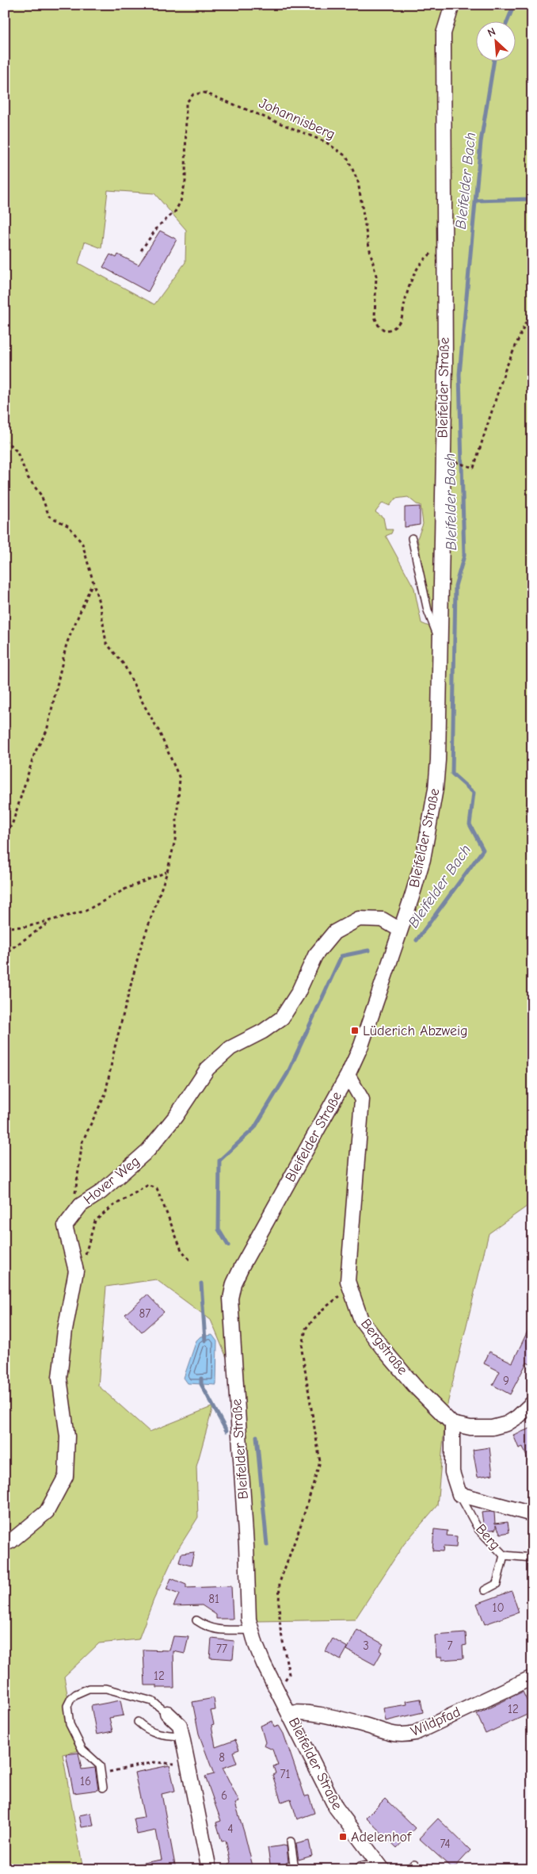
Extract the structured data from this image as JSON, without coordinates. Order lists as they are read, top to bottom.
{
  "streets": {
    "street": [
      "Bleifelder Straße",
      "Hover Weg",
      "Bergstraße",
      "Berg",
      "Wildpfad"
    ],
    "path": ["Johannisberg"]
  },
  "crossings": [
    ["Johannisberg", "Bleifelder Straße"],
    ["Bleifelder Straße", "Hover Weg"],
    ["Bleifelder Straße", "Bergstraße"],
    ["Bleifelder Straße", "Wildpfad"],
    ["Bergstraße", "Berg"]
  ],
  "water": ["Bleifelder Bach"],
  "places": {
    "transit": ["Lüderich Abzweig", "Adelenhof"]
  },
  "house_numbers": [
    "87",
    "9",
    "81",
    "10",
    "3",
    "7",
    "77",
    "12",
    "12",
    "8",
    "71",
    "16",
    "6",
    "4",
    "74"
  ],
  "north": "top left"
}
